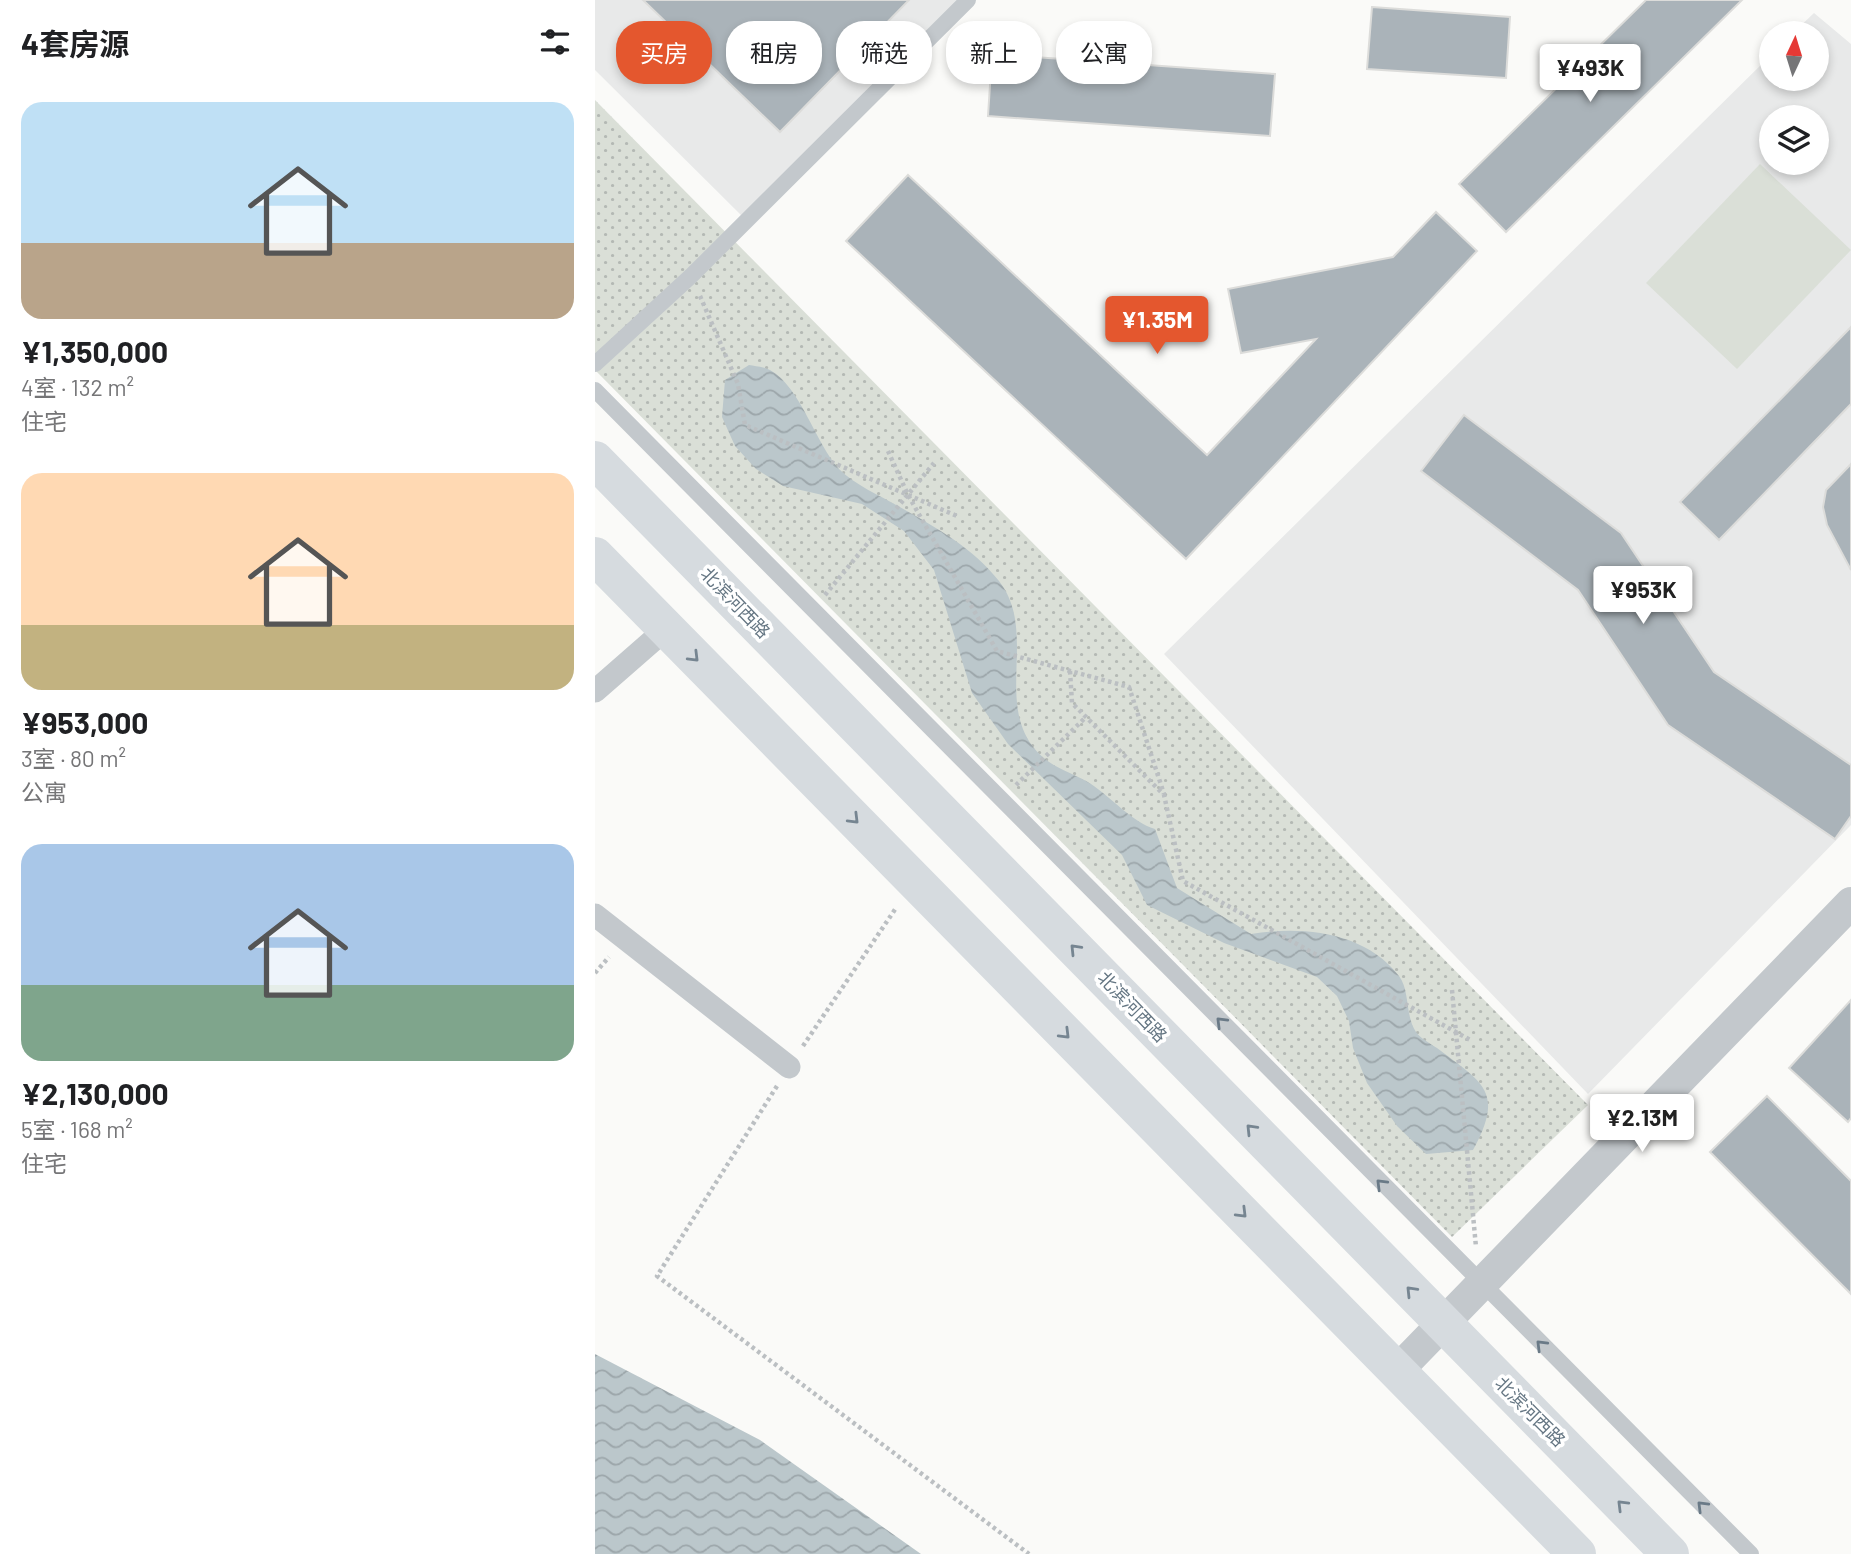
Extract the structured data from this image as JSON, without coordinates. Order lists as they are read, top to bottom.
{
  "streets": {
    "main road": ["北滨河西路"]
  },
  "north": "top",
  "page": {
    "heading": "4套房源",
    "chip": [
      "买房",
      "租房",
      "筛选",
      "新上",
      "公寓"
    ],
    "price": [
      "¥493K",
      "¥1.35M",
      "¥953K",
      "¥2.13M"
    ],
    "list": [
      {
        "name": "¥1,350,000",
        "note": "4室 · 132 m² · 住宅"
      },
      {
        "name": "¥953,000",
        "note": "3室 · 80 m² · 公寓"
      },
      {
        "name": "¥2,130,000",
        "note": "5室 · 168 m² · 住宅"
      }
    ]
  }
}
